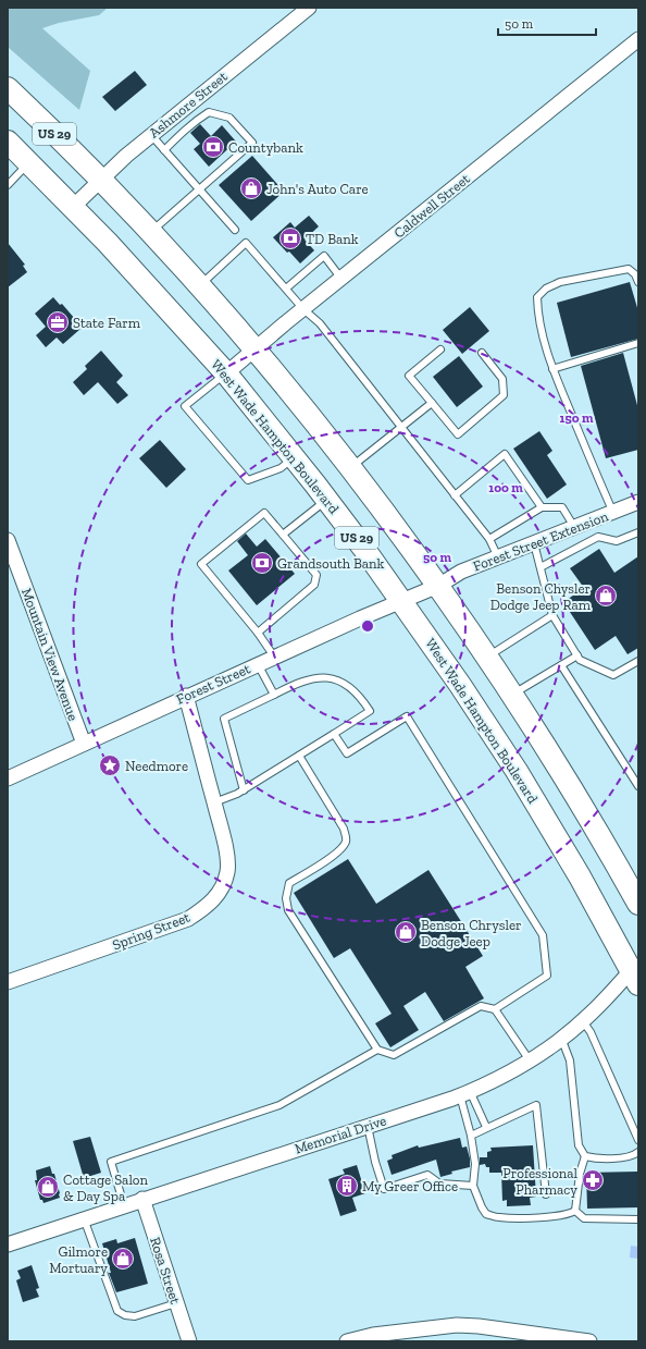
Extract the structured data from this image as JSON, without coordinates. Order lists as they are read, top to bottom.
{
  "streets": {
    "main road": ["US 29", "West Wade Hampton Boulevard"],
    "street": [
      "Ashmore Street",
      "Caldwell Street",
      "Forest Street Extension",
      "Mountain View Avenue",
      "Forest Street",
      "Spring Street",
      "Memorial Drive",
      "Rosa Street"
    ]
  },
  "crossings": [
    ["Ashmore Street", "West Wade Hampton Boulevard"],
    ["Caldwell Street", "West Wade Hampton Boulevard"],
    ["West Wade Hampton Boulevard", "Forest Street Extension"],
    ["West Wade Hampton Boulevard", "Forest Street"],
    ["West Wade Hampton Boulevard", "Memorial Drive"],
    ["Forest Street Extension", "Forest Street"],
    ["Mountain View Avenue", "Forest Street"],
    ["Forest Street", "Spring Street"],
    ["Memorial Drive", "Rosa Street"]
  ],
  "places": {
    "bank": ["Countybank", "TD Bank", "Grandsouth Bank"],
    "shop": [
      "John's Auto Care",
      "Benson Chysler Dodge Jeep Ram",
      "Benson Chrysler Dodge Jeep",
      "Cottage Salon & Day Spa",
      "Gilmore Mortuary"
    ],
    "office": ["State Farm"],
    "place": ["Needmore"],
    "pharmacy": ["Professional Pharmacy"],
    "building": ["My Greer Office"]
  },
  "scale_bar": "50 m",
  "rings": ["150 m", "100 m", "50 m"]
}
